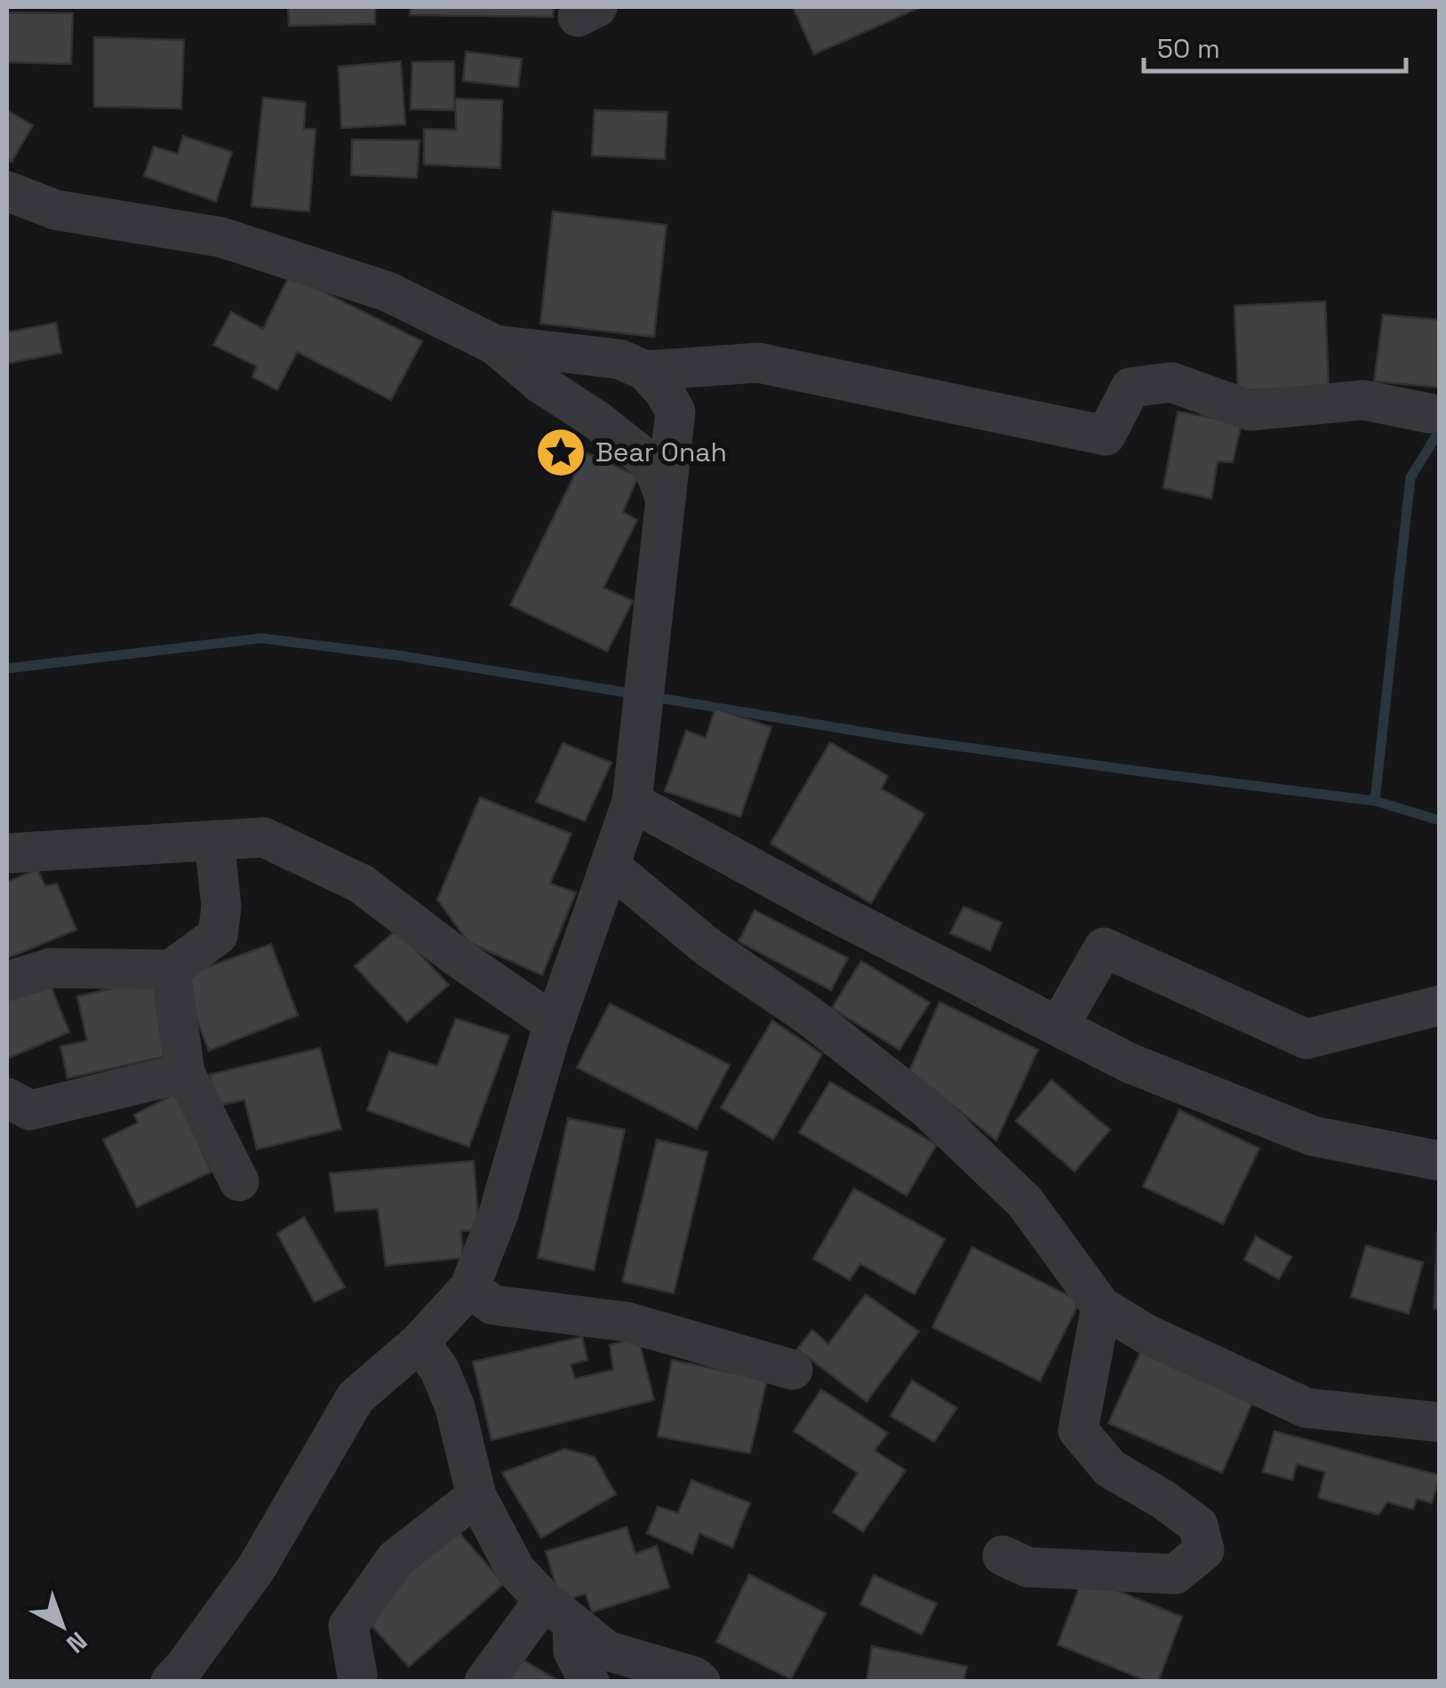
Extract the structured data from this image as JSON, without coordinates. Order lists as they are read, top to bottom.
{
  "places": {
    "place": ["Bear Onah"]
  },
  "scale_bar": "50 m",
  "north": "bottom right"
}
